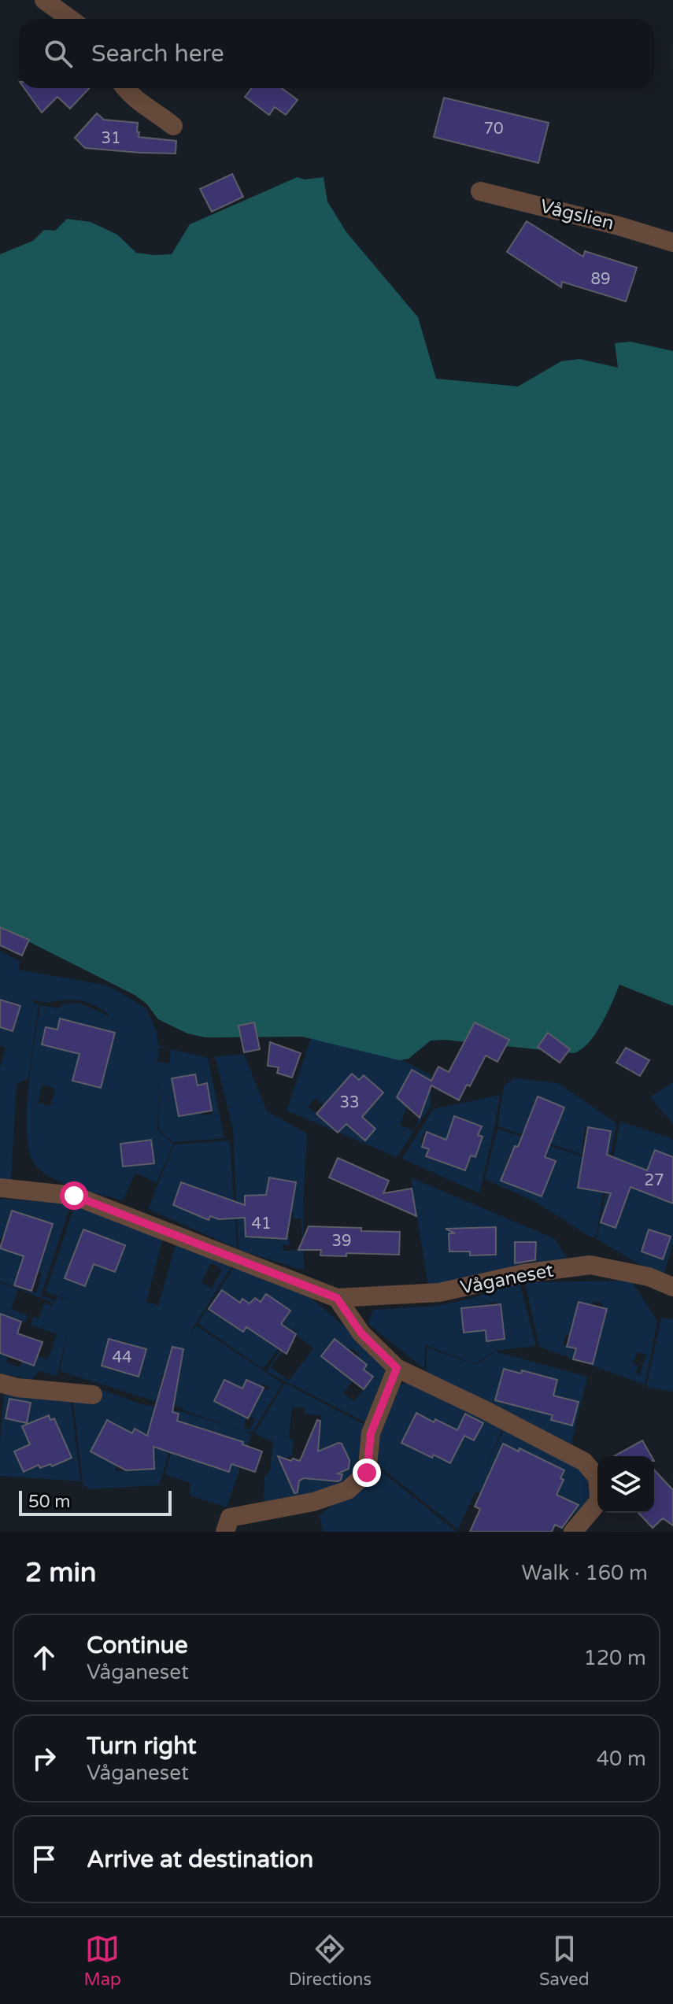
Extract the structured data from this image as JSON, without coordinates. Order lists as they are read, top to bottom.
{
  "streets": {
    "street": ["Vågslien", "Våganeset"]
  },
  "house_numbers": [
    "70",
    "31",
    "89",
    "33",
    "27",
    "41",
    "39",
    "44"
  ],
  "scale_bar": "50 m",
  "page": {
    "search": "Search here",
    "scale": "50 m",
    "heading": ["2 min", "Walk · 160 m"],
    "list": [
      ["Continue", "Våganeset", "120 m"],
      ["Turn right", "Våganeset", "40 m"],
      "Arrive at destination"
    ],
    "nav": ["Map", "Directions", "Saved"]
  }
}
